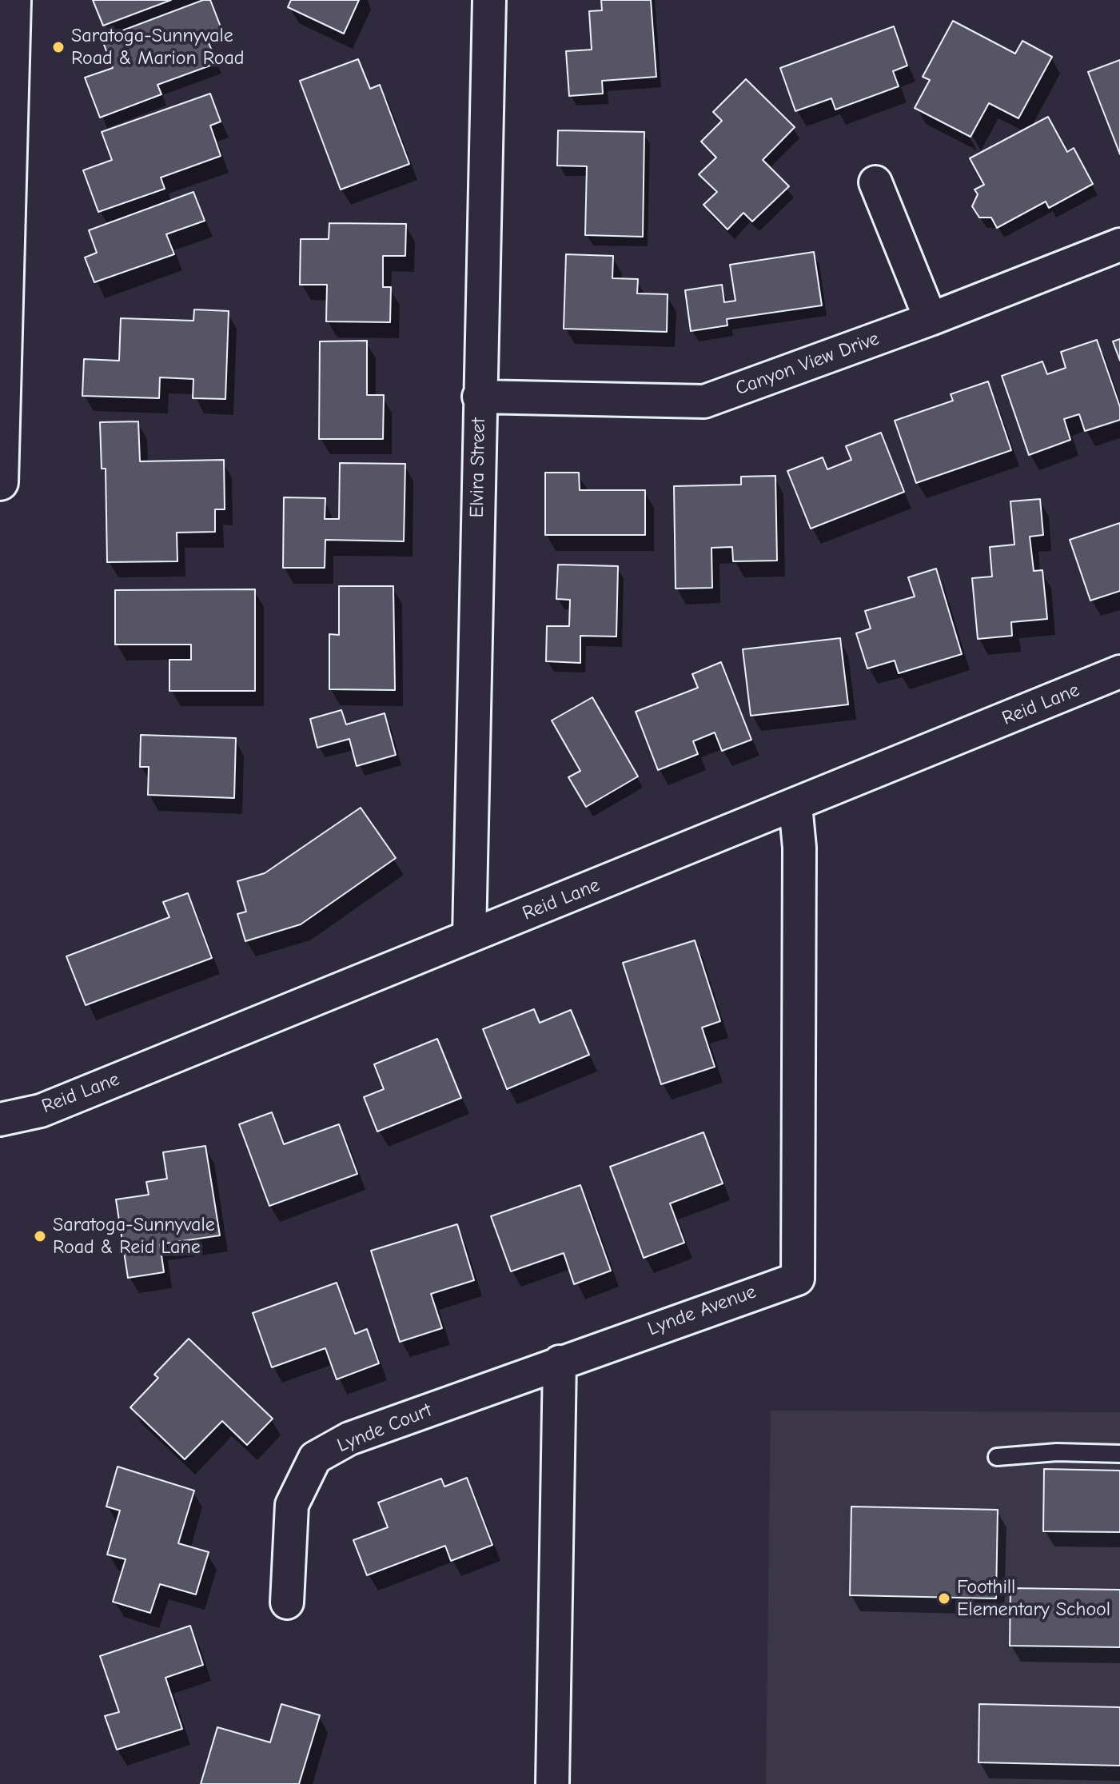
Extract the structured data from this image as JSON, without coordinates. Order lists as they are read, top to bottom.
{
  "streets": {
    "street": [
      "Canyon View Drive",
      "Elvira Street",
      "Reid Lane",
      "Lynde Avenue",
      "Lynde Court"
    ]
  },
  "crossings": [
    ["Canyon View Drive", "Elvira Street"],
    ["Elvira Street", "Reid Lane"],
    ["Reid Lane", "Lynde Avenue"],
    ["Lynde Avenue", "Lynde Court"]
  ],
  "places": ["Saratoga-Sunnyvale Road & Marion Road", "Saratoga-Sunnyvale Road & Reid Lane", "Foothill Elementary School"]
}
